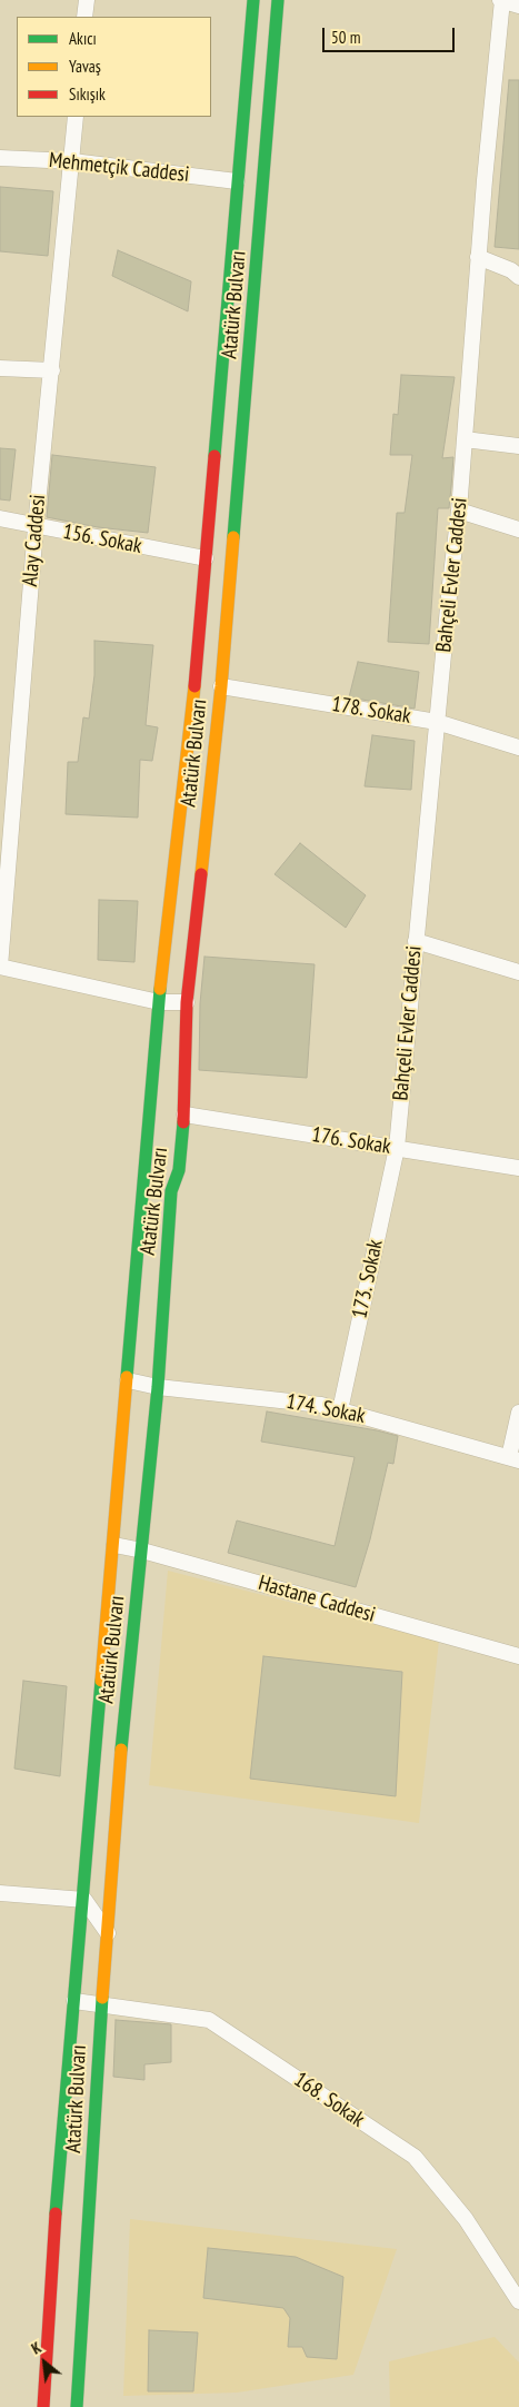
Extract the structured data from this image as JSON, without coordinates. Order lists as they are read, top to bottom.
{
  "streets": {
    "main road": ["Atatürk Bulvarı"],
    "street": [
      "Mehmetçik Caddesi",
      "156. Sokak",
      "Alay Caddesi",
      "Bahçeli Evler Caddesi",
      "178. Sokak",
      "176. Sokak",
      "173. Sokak",
      "174. Sokak",
      "Hastane Caddesi",
      "168. Sokak"
    ]
  },
  "crossings": [
    ["Mehmetçik Caddesi", "Atatürk Bulvarı"],
    ["Mehmetçik Caddesi", "Alay Caddesi"],
    ["Atatürk Bulvarı", "156. Sokak"],
    ["Atatürk Bulvarı", "178. Sokak"],
    ["Atatürk Bulvarı", "176. Sokak"],
    ["Atatürk Bulvarı", "174. Sokak"],
    ["Atatürk Bulvarı", "Hastane Caddesi"],
    ["Atatürk Bulvarı", "168. Sokak"],
    ["156. Sokak", "Alay Caddesi"],
    ["Bahçeli Evler Caddesi", "178. Sokak"],
    ["Bahçeli Evler Caddesi", "176. Sokak"],
    ["Bahçeli Evler Caddesi", "173. Sokak"],
    ["176. Sokak", "173. Sokak"],
    ["173. Sokak", "174. Sokak"]
  ],
  "legend": ["Akıcı", "Yavaş", "Sıkışık"],
  "scale_bar": "50 m",
  "north": "top left"
}
